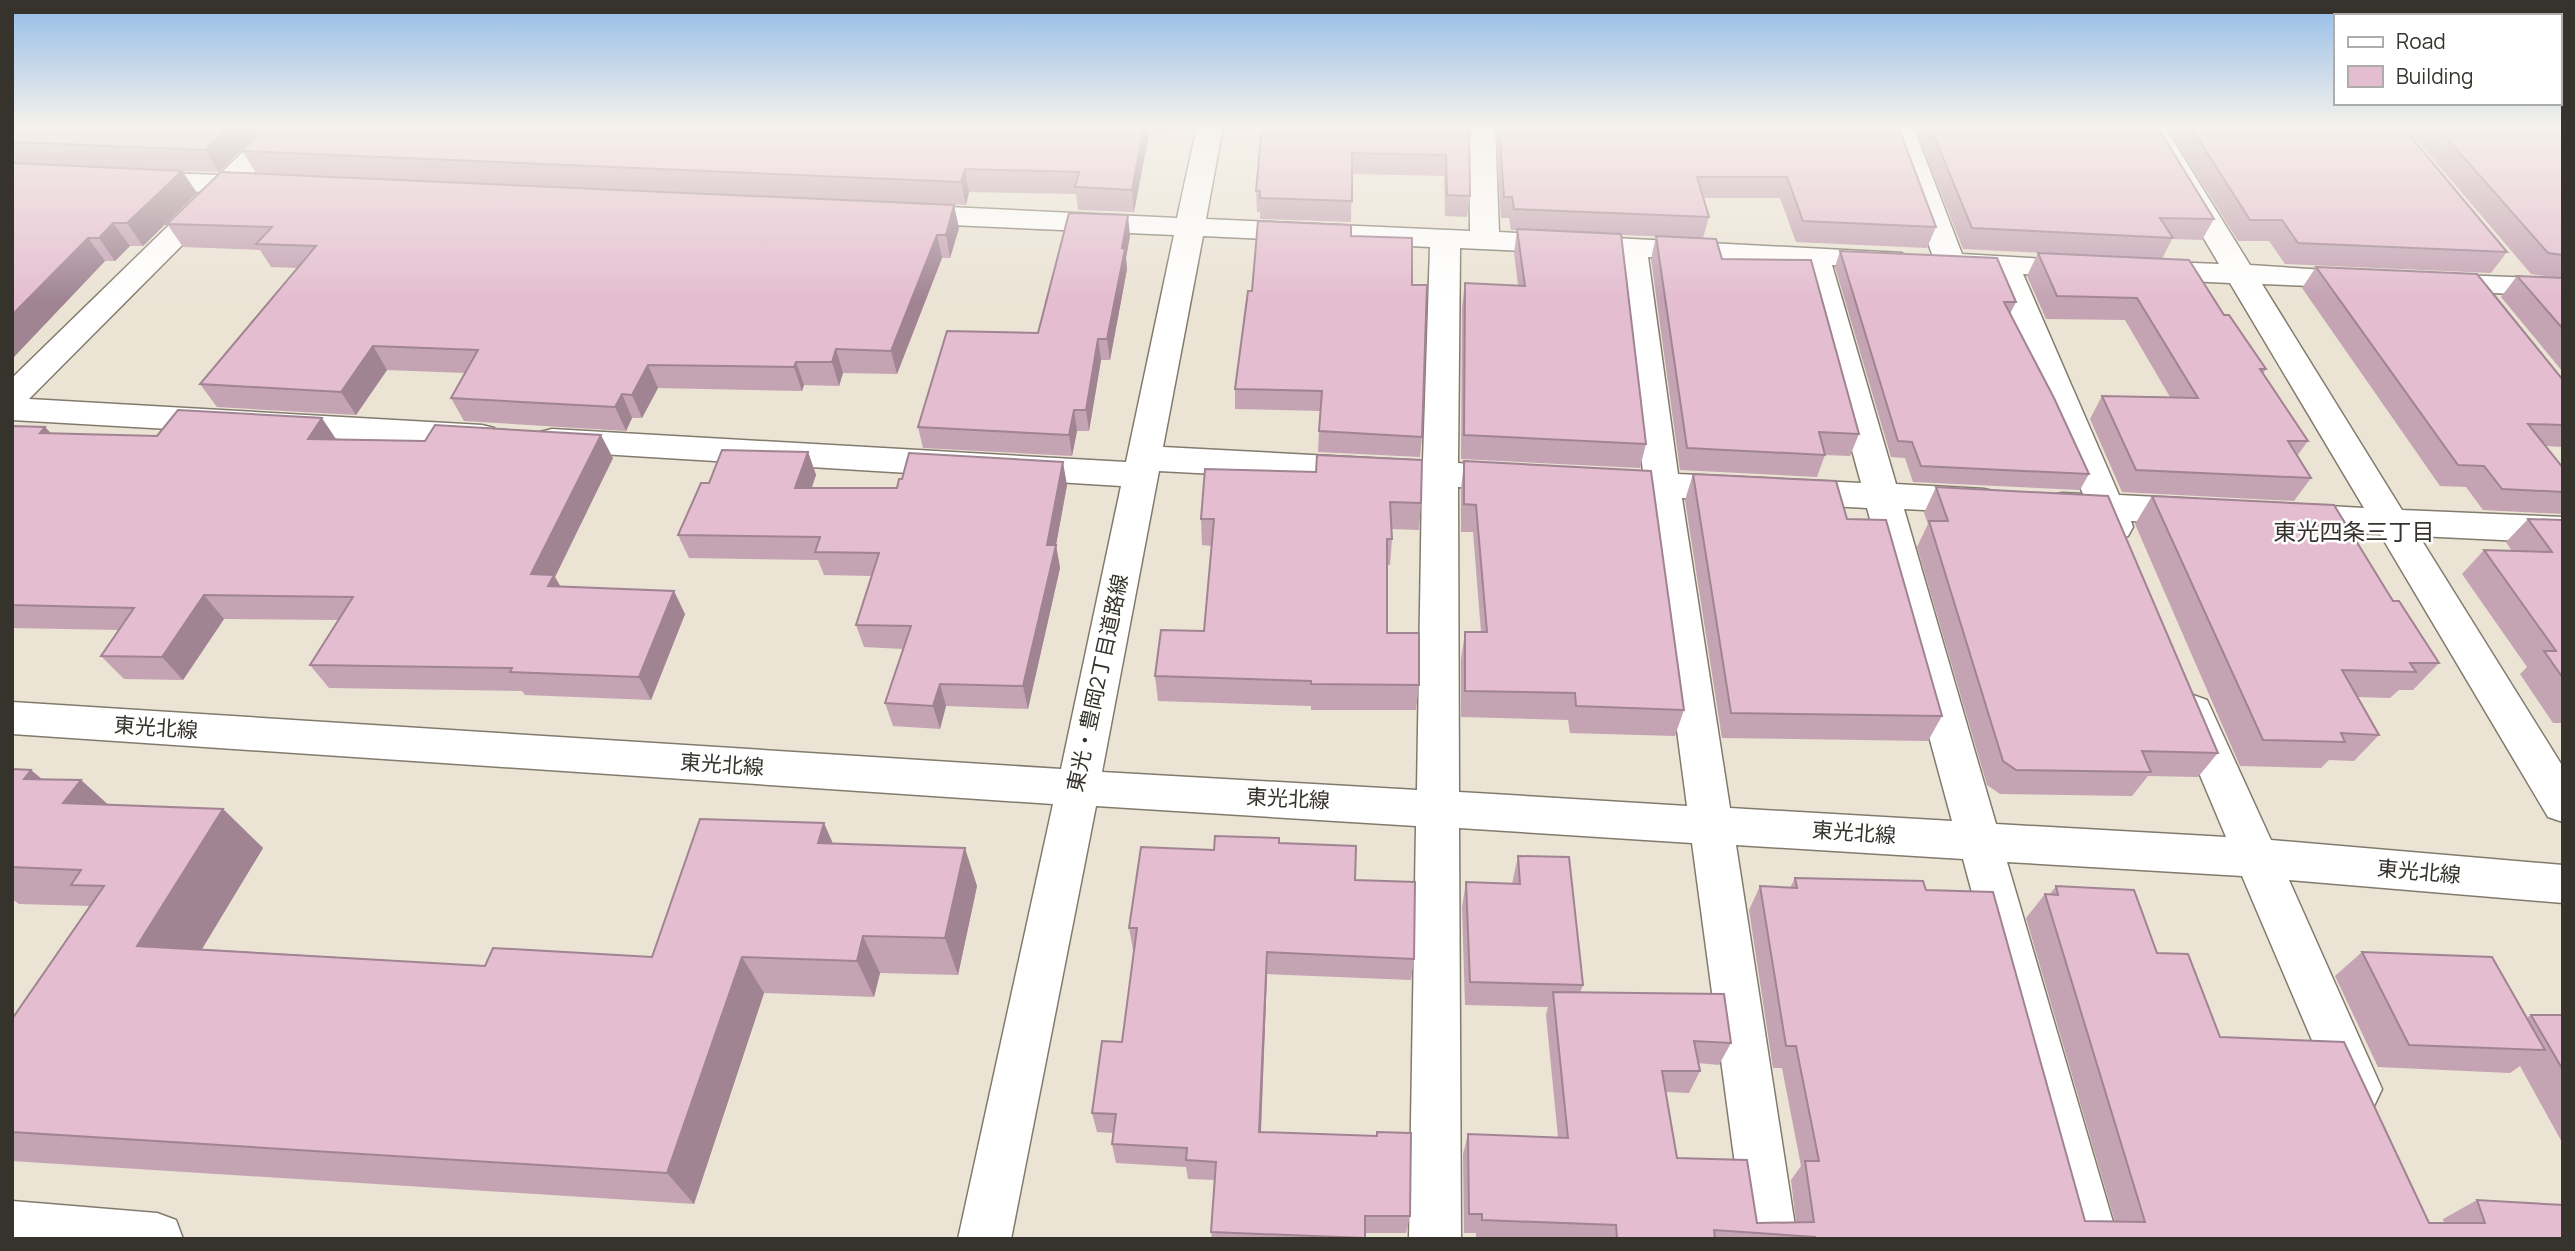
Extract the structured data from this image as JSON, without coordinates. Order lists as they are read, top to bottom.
{
  "streets": {
    "street": ["東光・豊岡2丁目道路線", "東光北線"]
  },
  "crossings": [
    ["東光・豊岡2丁目道路線", "東光北線"]
  ],
  "districts": ["東光四条三丁目"],
  "legend": ["Road", "Building"]
}
